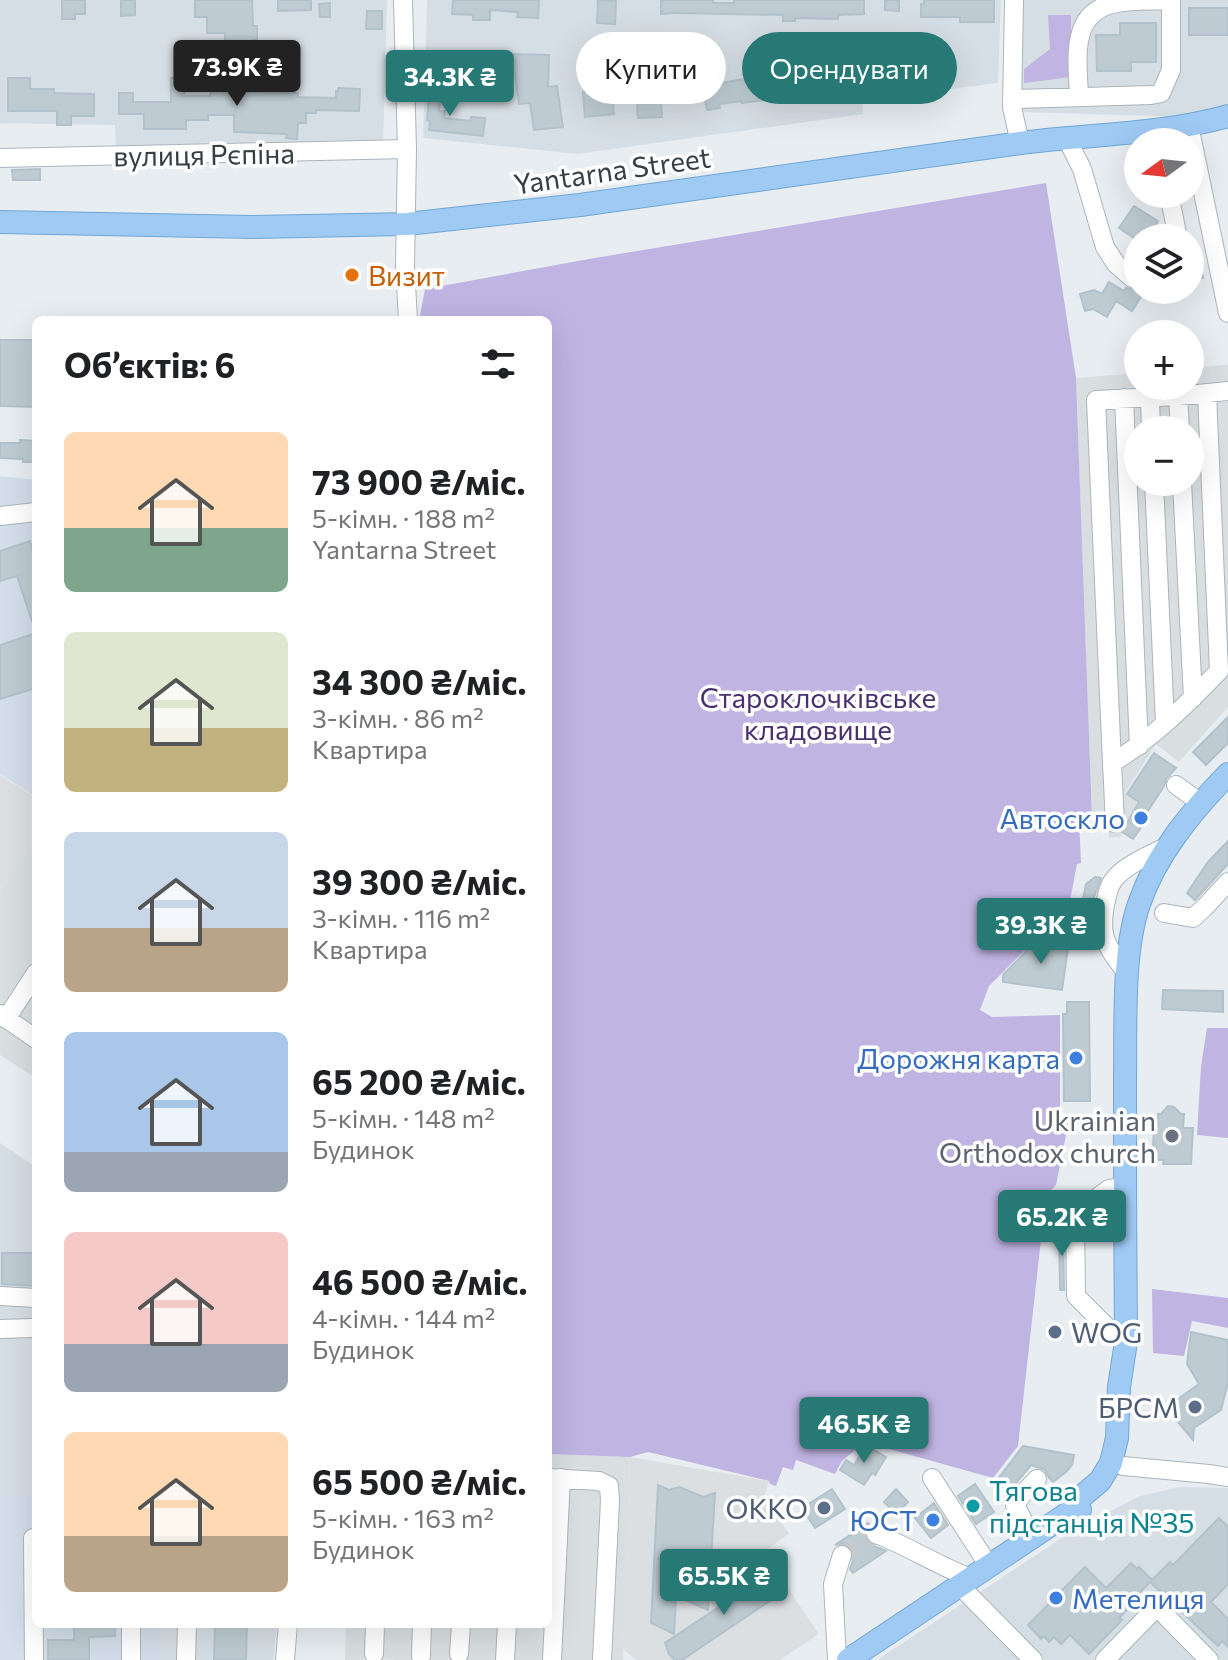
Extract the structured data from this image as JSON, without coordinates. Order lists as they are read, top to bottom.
{
  "streets": {
    "main road": ["Yantarna Street"],
    "street": ["вулиця Рєпіна"]
  },
  "parks": ["Староклочківське кладовище"],
  "places": [
    "Визит",
    "Автоскло",
    "Дорожня карта",
    "Ukrainian Orthodox church",
    "WOG",
    "БРСМ",
    "Тягова пiдстанцiя №35",
    "OKKO",
    "ЮСТ",
    "Метелиця"
  ],
  "north": "left",
  "page": {
    "chip": ["Купити", "Орендувати"],
    "price": [
      "73.9K ₴",
      "34.3K ₴",
      "39.3K ₴",
      "65.2K ₴",
      "46.5K ₴",
      "65.5K ₴"
    ],
    "map_buttons": ["+", "−"],
    "heading": "Об’єктів: 6",
    "list": [
      {
        "name": "73 900 ₴/міс.",
        "note": "5-кімн. · 188 m² · Yantarna Street"
      },
      {
        "name": "34 300 ₴/міс.",
        "note": "3-кімн. · 86 m² · Квартира"
      },
      {
        "name": "39 300 ₴/міс.",
        "note": "3-кімн. · 116 m² · Квартира"
      },
      {
        "name": "65 200 ₴/міс.",
        "note": "5-кімн. · 148 m² · Будинок"
      },
      {
        "name": "46 500 ₴/міс.",
        "note": "4-кімн. · 144 m² · Будинок"
      },
      {
        "name": "65 500 ₴/міс.",
        "note": "5-кімн. · 163 m² · Будинок"
      }
    ]
  }
}
